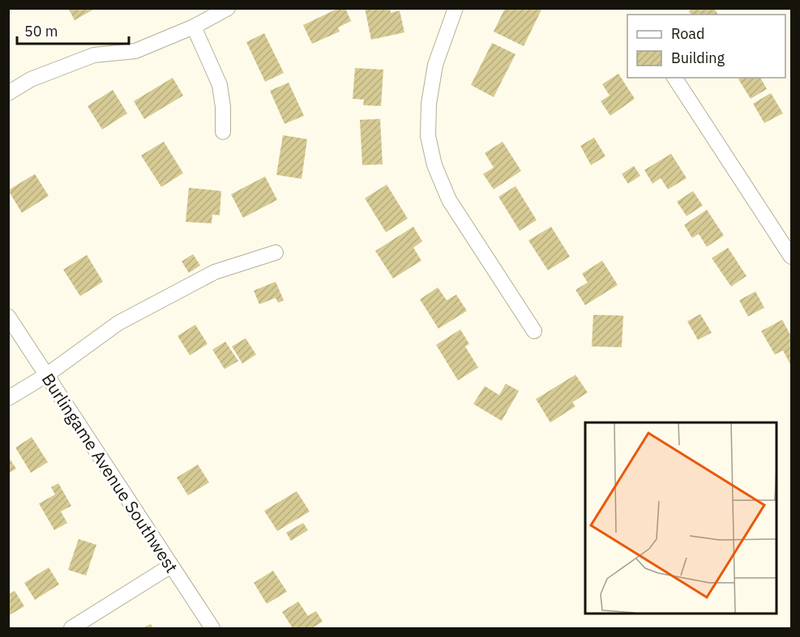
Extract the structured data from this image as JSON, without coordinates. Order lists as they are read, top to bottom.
{
  "streets": {
    "street": ["Burlingame Avenue Southwest"]
  },
  "legend": ["Road", "Building"],
  "scale_bar": "50 m"
}
